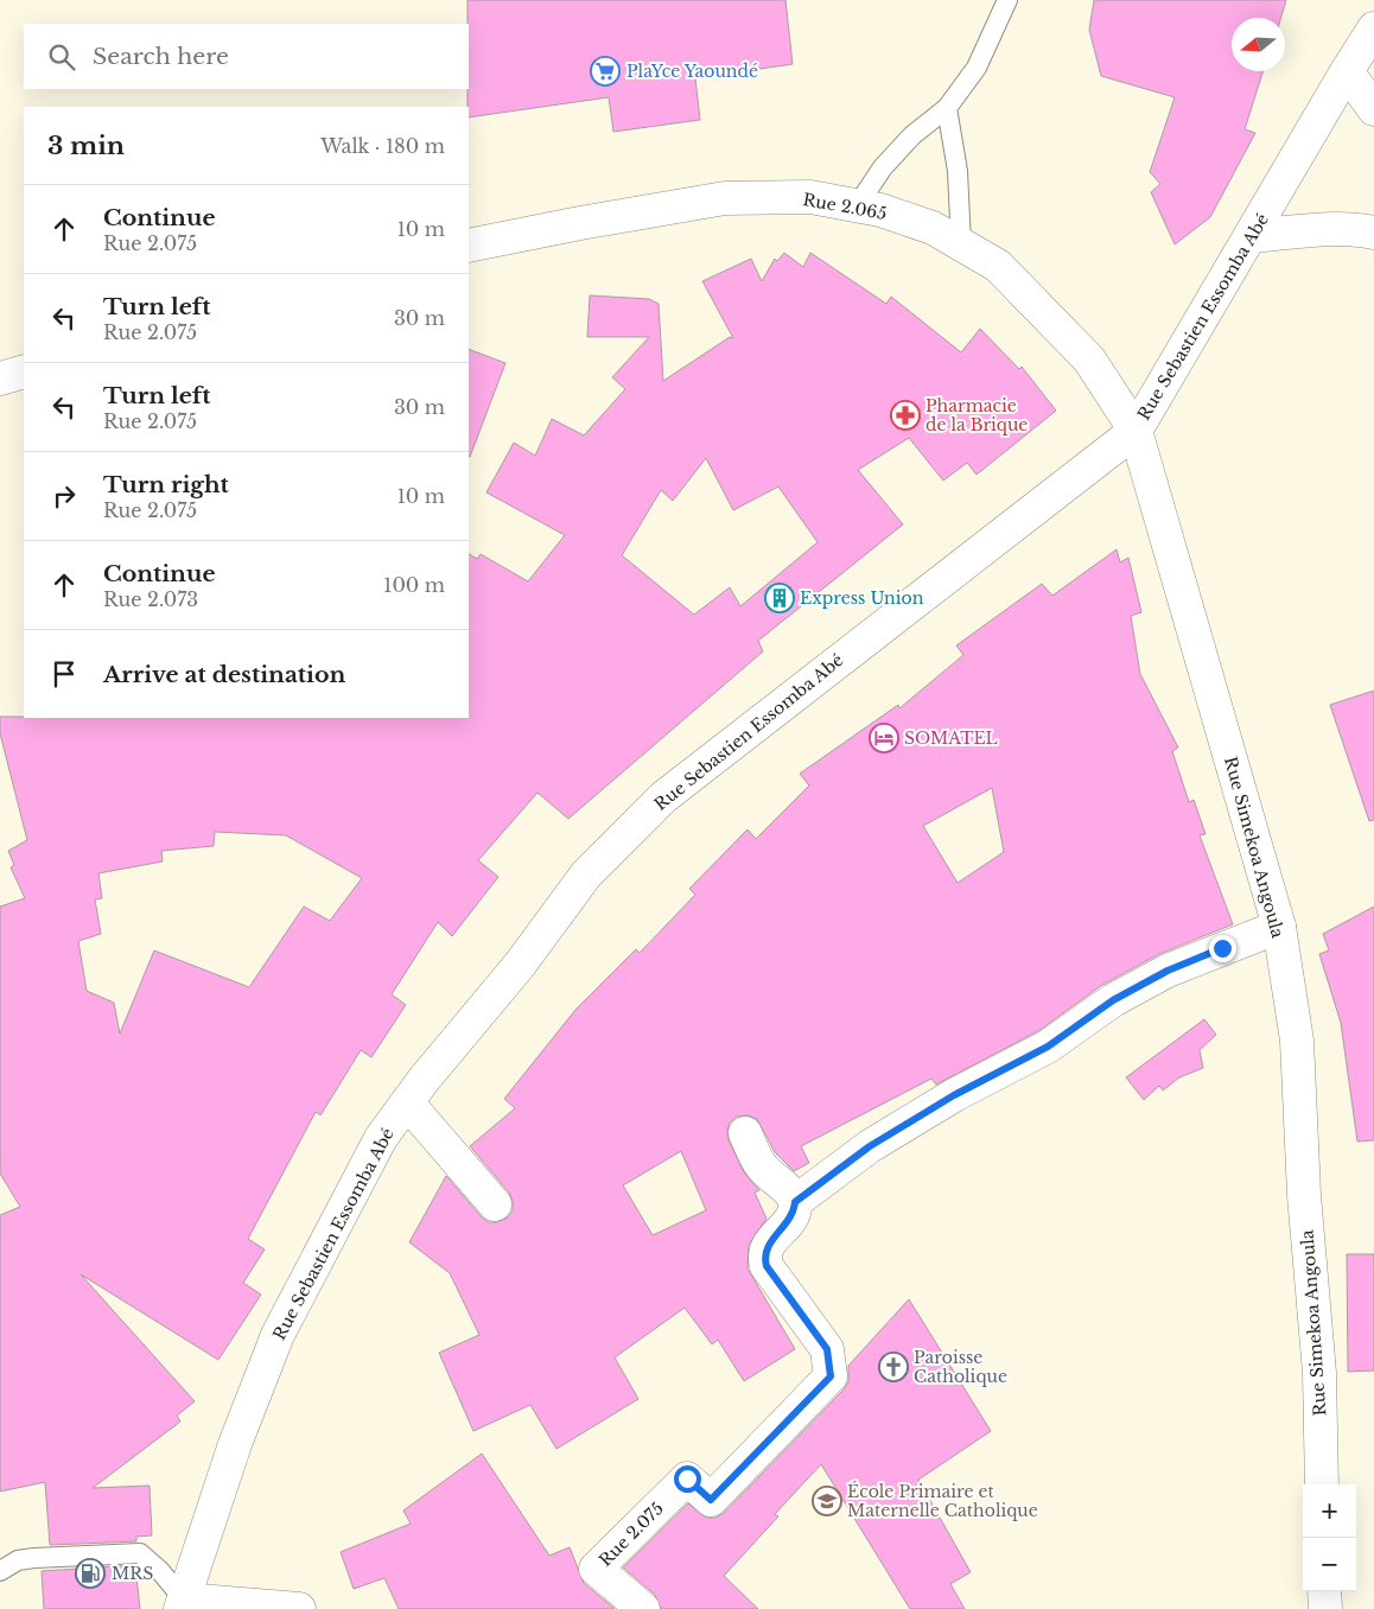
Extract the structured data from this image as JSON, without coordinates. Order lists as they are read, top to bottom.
{
  "streets": {
    "street": [
      "Rue 2.065",
      "Rue Sebastien Essomba Abé",
      "Rue Simekoa Angoula",
      "Rue 2.075"
    ]
  },
  "crossings": [
    ["Rue 2.065", "Rue Sebastien Essomba Abé"],
    ["Rue 2.065", "Rue Simekoa Angoula"],
    ["Rue Sebastien Essomba Abé", "Rue Simekoa Angoula"]
  ],
  "places": {
    "supermarket": ["PlaYce Yaoundé"],
    "pharmacy": ["Pharmacie de la Brique"],
    "building": ["Express Union"],
    "hotel": ["SOMATEL"],
    "church": ["Paroisse Catholique"],
    "school or university": ["École Primaire et Maternelle Catholique"],
    "fuel station": ["MRS"]
  },
  "north": "left",
  "page": {
    "search": "Search here",
    "heading": ["3 min", "Walk · 180 m"],
    "list": [
      ["Continue", "Rue 2.075", "10 m"],
      ["Turn left", "Rue 2.075", "30 m"],
      ["Turn left", "Rue 2.075", "30 m"],
      ["Turn right", "Rue 2.075", "10 m"],
      ["Continue", "Rue 2.073", "100 m"],
      "Arrive at destination"
    ],
    "map_buttons": ["+", "−"]
  }
}
